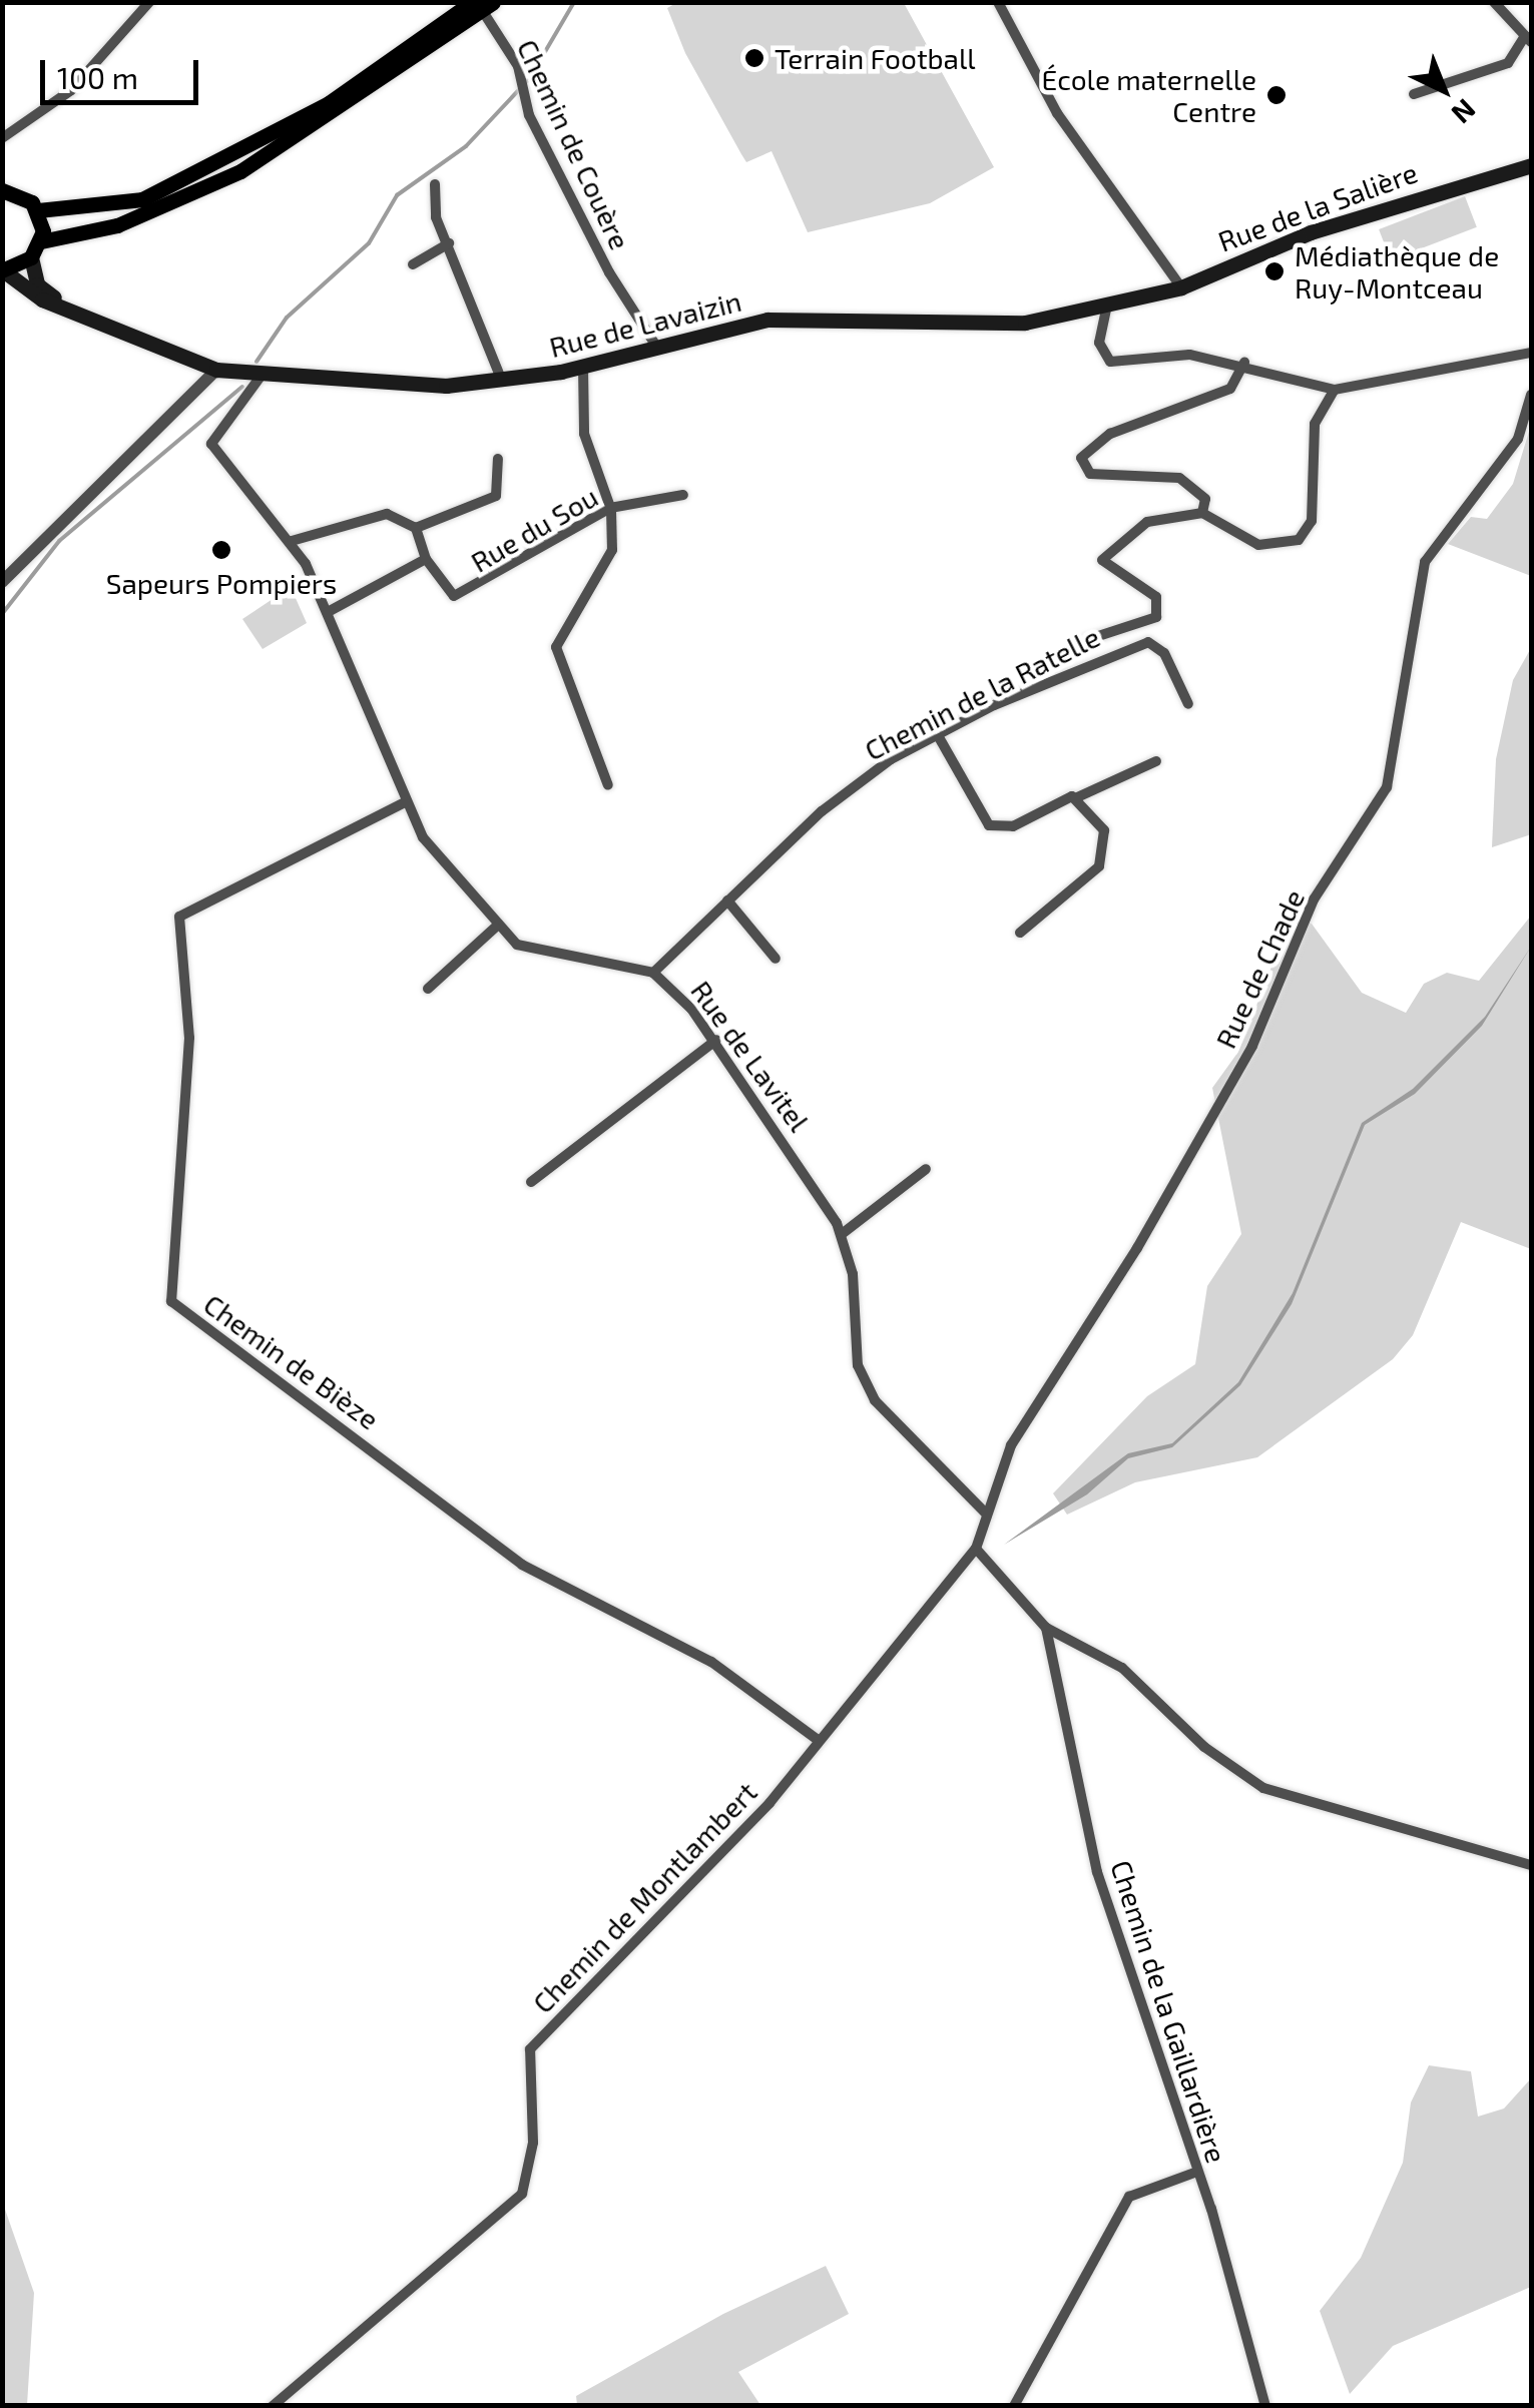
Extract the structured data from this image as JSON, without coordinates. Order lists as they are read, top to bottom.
{
  "streets": {
    "main road": ["Rue de la Salière", "Rue de Lavaizin"],
    "street": [
      "Chemin de Couère",
      "Rue du Sou",
      "Chemin de la Ratelle",
      "Rue de Chade",
      "Rue de Lavitel",
      "Chemin de Bièze",
      "Chemin de Montlambert",
      "Chemin de la Gaillardière"
    ]
  },
  "crossings": [
    ["Chemin de Couère", "Rue de Lavaizin"],
    ["Rue de la Salière", "Rue de Lavaizin"],
    ["Rue de Lavaizin", "Rue de Lavitel"],
    ["Rue du Sou", "Rue de Lavitel"],
    ["Chemin de la Ratelle", "Rue de Lavitel"],
    ["Rue de Chade", "Rue de Lavitel"],
    ["Rue de Chade", "Chemin de Montlambert"],
    ["Rue de Lavitel", "Chemin de Bièze"],
    ["Chemin de Bièze", "Chemin de Montlambert"]
  ],
  "places": [
    "Terrain Football",
    "École maternelle Centre",
    "Médiathèque de Ruy-Montceau",
    "Sapeurs Pompiers"
  ],
  "scale_bar": "100 m",
  "north": "bottom right"
}
